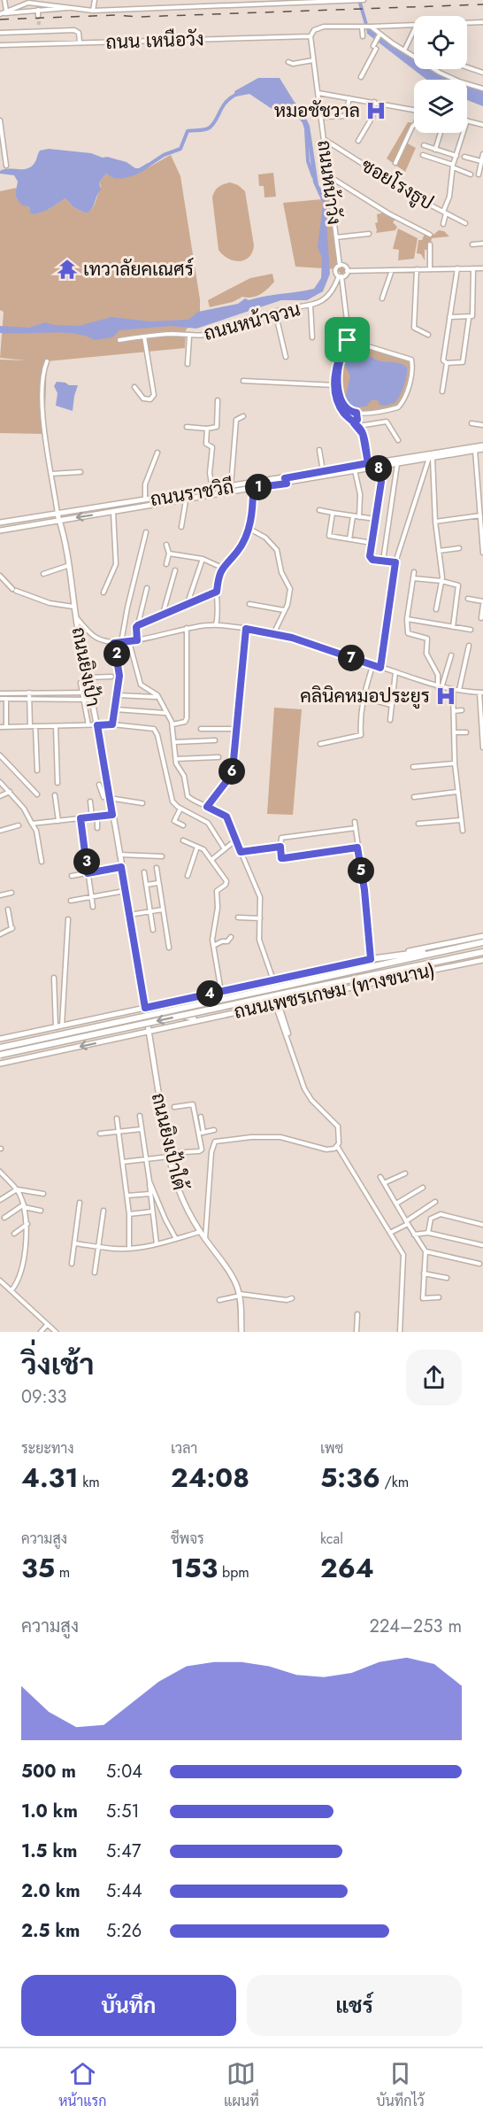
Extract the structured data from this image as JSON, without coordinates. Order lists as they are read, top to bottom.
{
  "streets": {
    "main road": [
      "ถนนราชวิถี",
      "ถนนยิงเป้า",
      "ถนนเพชรเกษม (ทางขนาน)",
      "ถนนยิงเป้าใต้"
    ],
    "street": [
      "ถนน เหนือวัง",
      "ถนนหน้าวัง",
      "ซอยโรงธูป",
      "ถนนหน้าจวน"
    ]
  },
  "crossings": [
    ["ถนน เหนือวัง", "ถนนหน้าวัง"],
    ["ถนนหน้าวัง", "ซอยโรงธูป"],
    ["ถนนหน้าวัง", "ถนนหน้าจวน"],
    ["ถนนหน้าวัง", "ถนนราชวิถี"],
    ["ถนนราชวิถี", "ถนนยิงเป้า"],
    ["ถนนยิงเป้า", "ถนนเพชรเกษม (ทางขนาน)"],
    ["ถนนยิงเป้า", "ถนนยิงเป้าใต้"],
    ["ถนนเพชรเกษม (ทางขนาน)", "ถนนยิงเป้าใต้"]
  ],
  "places": {
    "hospital": ["หมอชัชวาล", "คลินิคหมอประยูร"],
    "temple": ["เทวาลัยคเณศร์"]
  },
  "page": {
    "pins": [
      "8",
      "1",
      "2",
      "7",
      "6",
      "3",
      "5",
      "4"
    ],
    "heading": ["วิ่งเช้า", "09:33"],
    "stats": [
      ["ระยะทาง", "4.31 km"],
      ["เวลา", "24:08"],
      ["เพซ", "5:36 /km"],
      ["ความสูง", "35 m"],
      ["ชีพจร", "153 bpm"],
      ["kcal", "264"]
    ],
    "chart": ["ความสูง", "224–253 m"],
    "list": [
      {
        "name": "500 m",
        "note": "5:04"
      },
      {
        "name": "1.0 km",
        "note": "5:51"
      },
      {
        "name": "1.5 km",
        "note": "5:47"
      },
      {
        "name": "2.0 km",
        "note": "5:44"
      },
      {
        "name": "2.5 km",
        "note": "5:26"
      }
    ],
    "buttons": ["บันทึก", "แชร์"],
    "tabs": ["หน้าแรก", "แผนที่", "บันทึกไว้"]
  }
}
